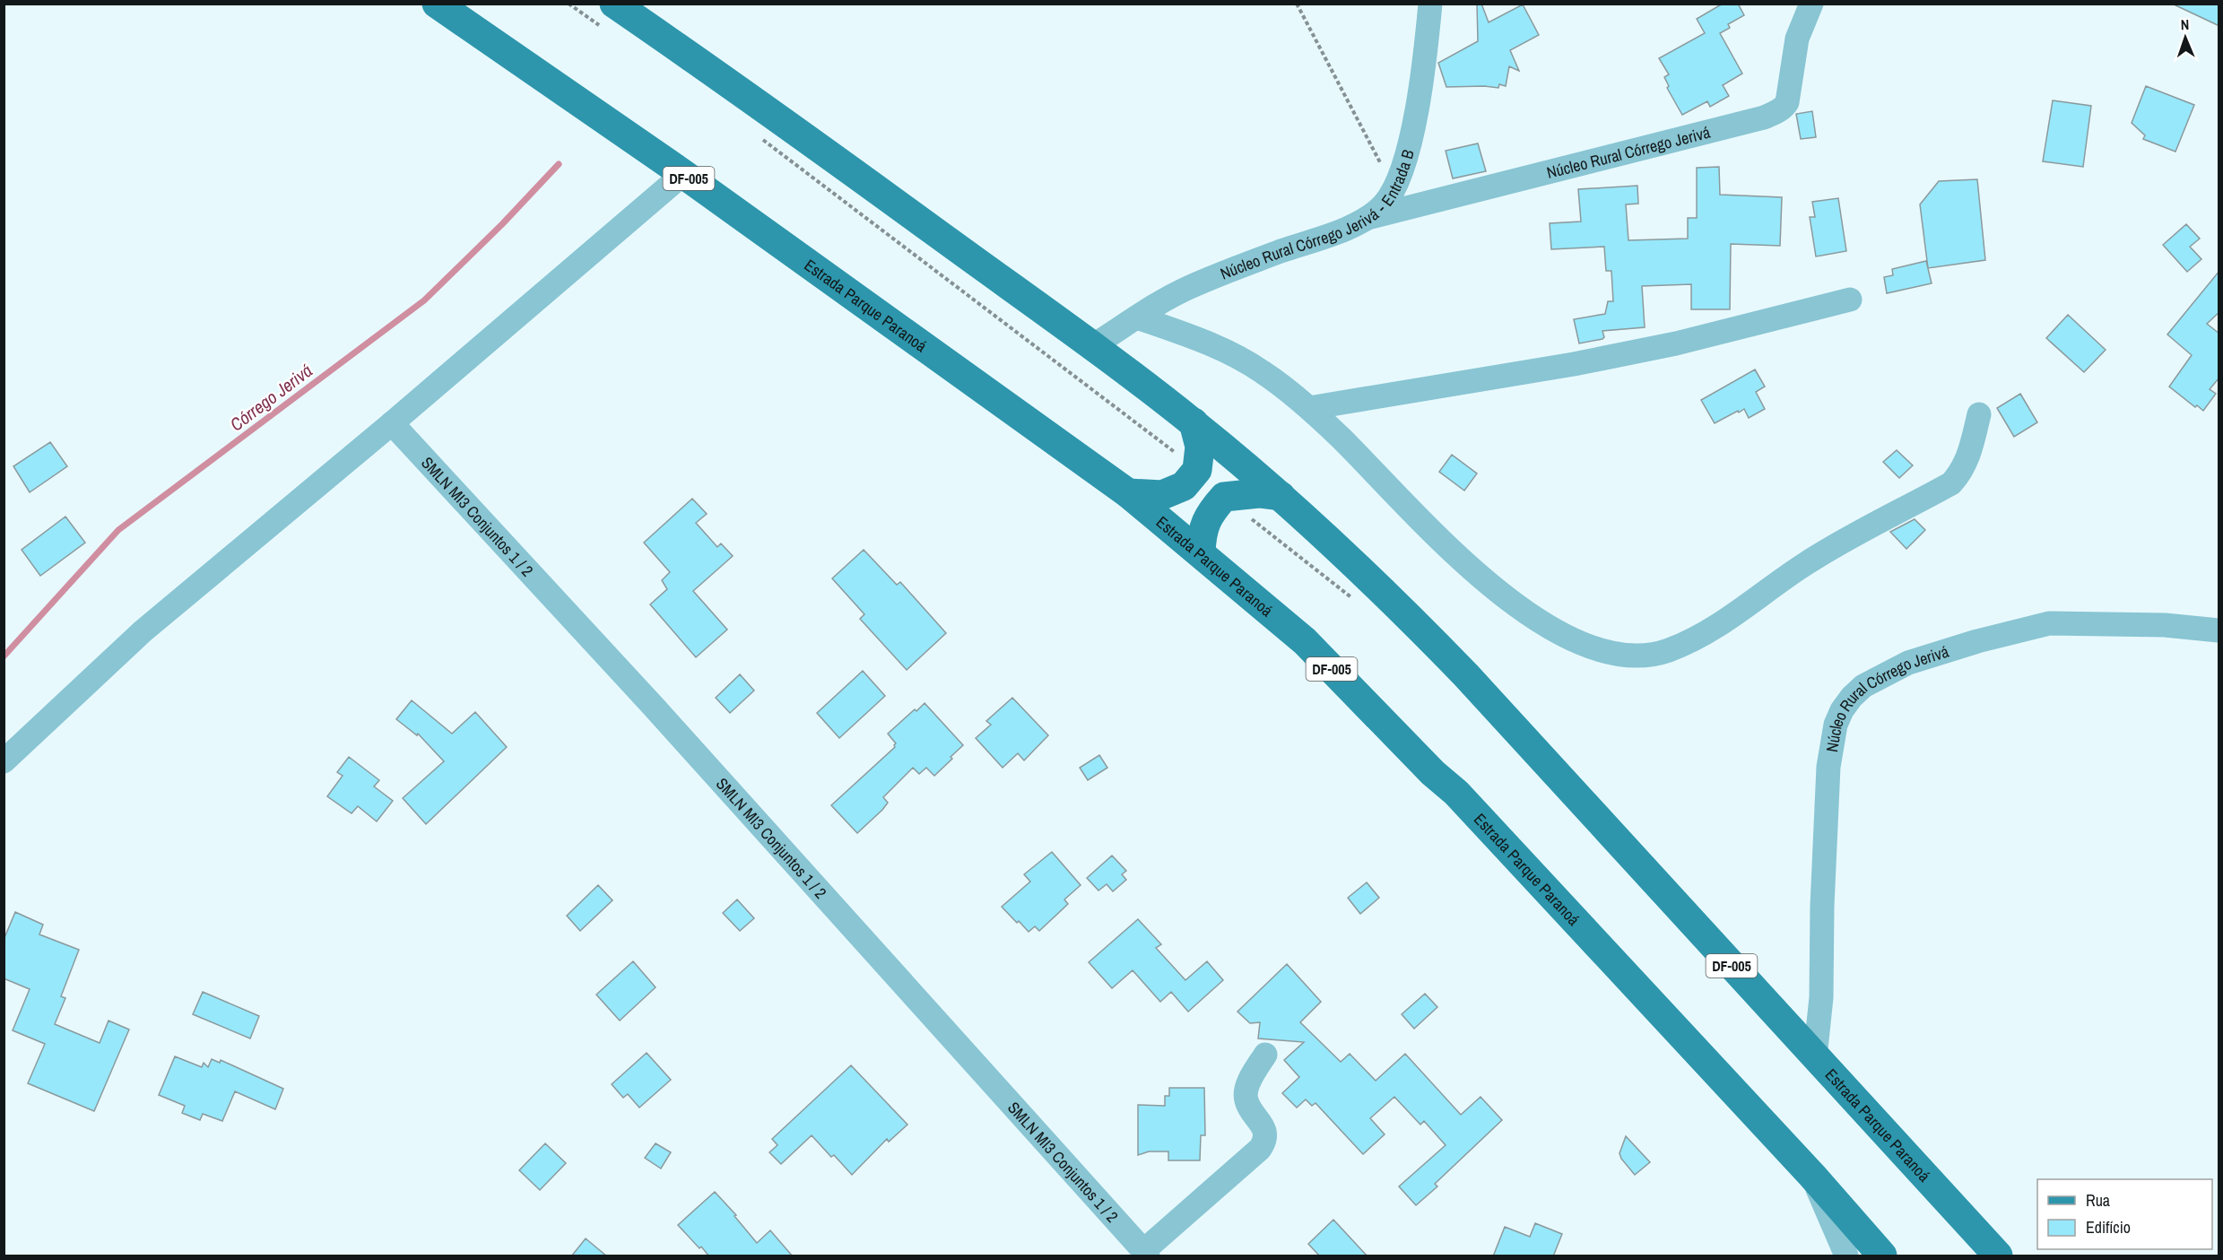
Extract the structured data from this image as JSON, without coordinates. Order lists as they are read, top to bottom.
{
  "streets": {
    "main road": ["DF-005", "Estrada Parque Paranoá"],
    "street": ["Núcleo Rural Córrego Jerivá", "Núcleo Rural Córrego Jerivá - Entrada B", "SMLN MI3 Conjuntos 1 / 2"]
  },
  "crossings": [
    ["Núcleo Rural Córrego Jerivá", "Núcleo Rural Córrego Jerivá - Entrada B"],
    ["Núcleo Rural Córrego Jerivá", "Estrada Parque Paranoá"],
    ["Núcleo Rural Córrego Jerivá - Entrada B", "Estrada Parque Paranoá"]
  ],
  "water": ["Córrego Jerivá"],
  "legend": ["Rua", "Edifício"],
  "north": "top"
}
